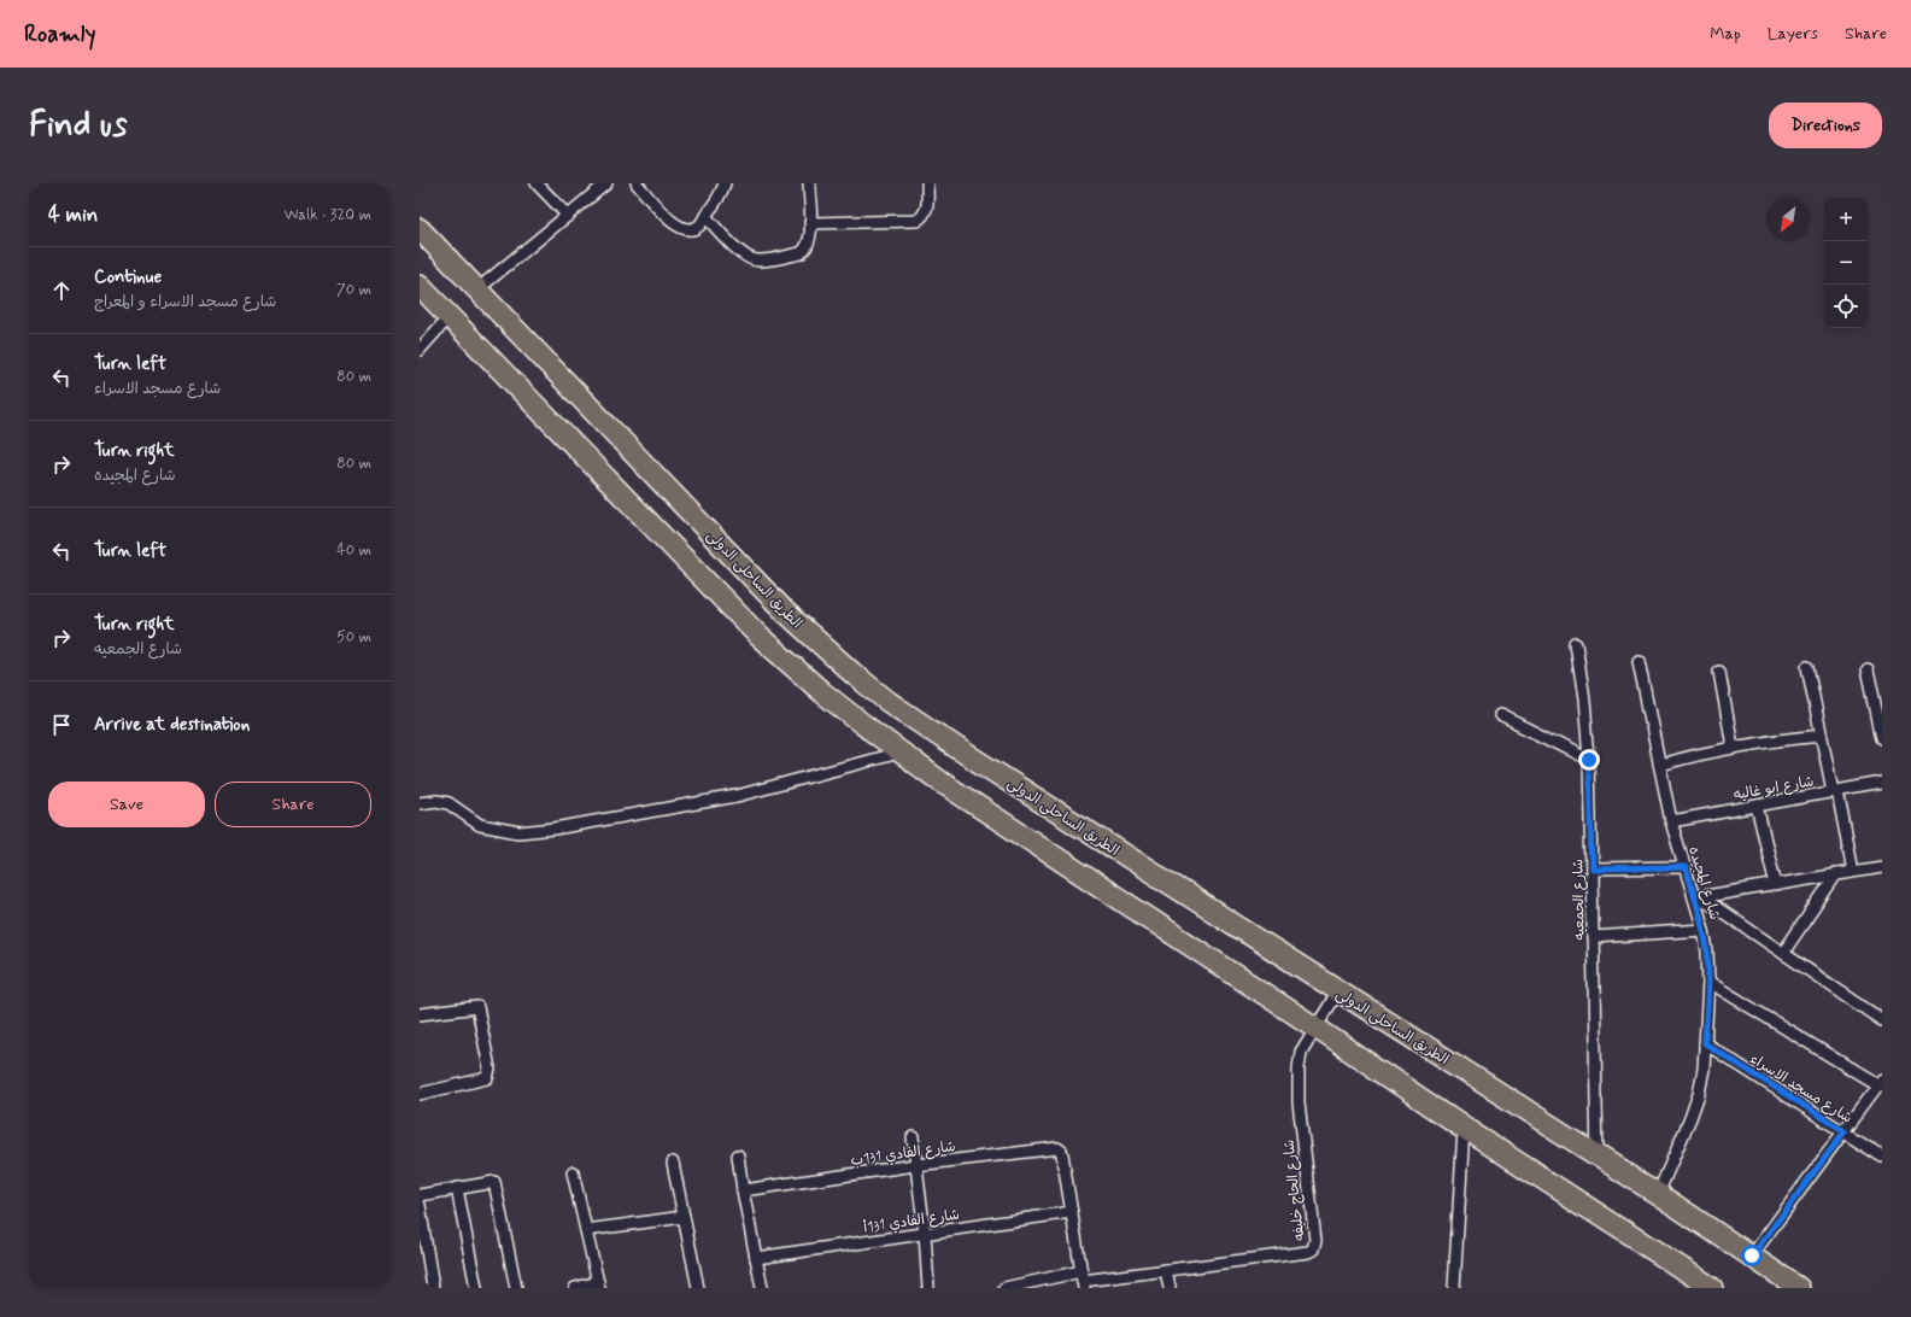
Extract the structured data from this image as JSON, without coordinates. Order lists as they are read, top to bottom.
{
  "streets": {
    "highway": ["الطريق الساحلى الدولى"],
    "street": [
      "شارع ابو غاليه",
      "شارع المجيده",
      "شارع الجمعيه",
      "شارع مسجد الاسراء",
      "شارع الفادي 131ب",
      "شارع الحاج خليفه",
      "شارع الفادي 131أ"
    ]
  },
  "crossings": [
    ["الطريق الساحلى الدولى", "شارع المجيده"],
    ["الطريق الساحلى الدولى", "شارع الجمعيه"],
    ["الطريق الساحلى الدولى", "شارع الحاج خليفه"],
    ["شارع ابو غاليه", "شارع المجيده"],
    ["شارع المجيده", "شارع مسجد الاسراء"],
    ["شارع الفادي 131ب", "شارع الفادي 131أ"]
  ],
  "north": "bottom left",
  "page": {
    "header": "Roamly",
    "nav": ["Map", "Layers", "Share"],
    "buttons": [
      "Directions",
      ["Save", "Share"]
    ],
    "title": "Find us",
    "heading": ["4 min", "Walk · 320 m"],
    "map_buttons": ["+", "−"],
    "list": [
      ["Continue", "شارع مسجد الاسراء و المعراج", "70 m"],
      ["Turn left", "شارع مسجد الاسراء", "80 m"],
      ["Turn right", "شارع المجيده", "80 m"],
      ["Turn left", "40 m"],
      ["Turn right", "شارع الجمعيه", "50 m"],
      "Arrive at destination"
    ]
  }
}
